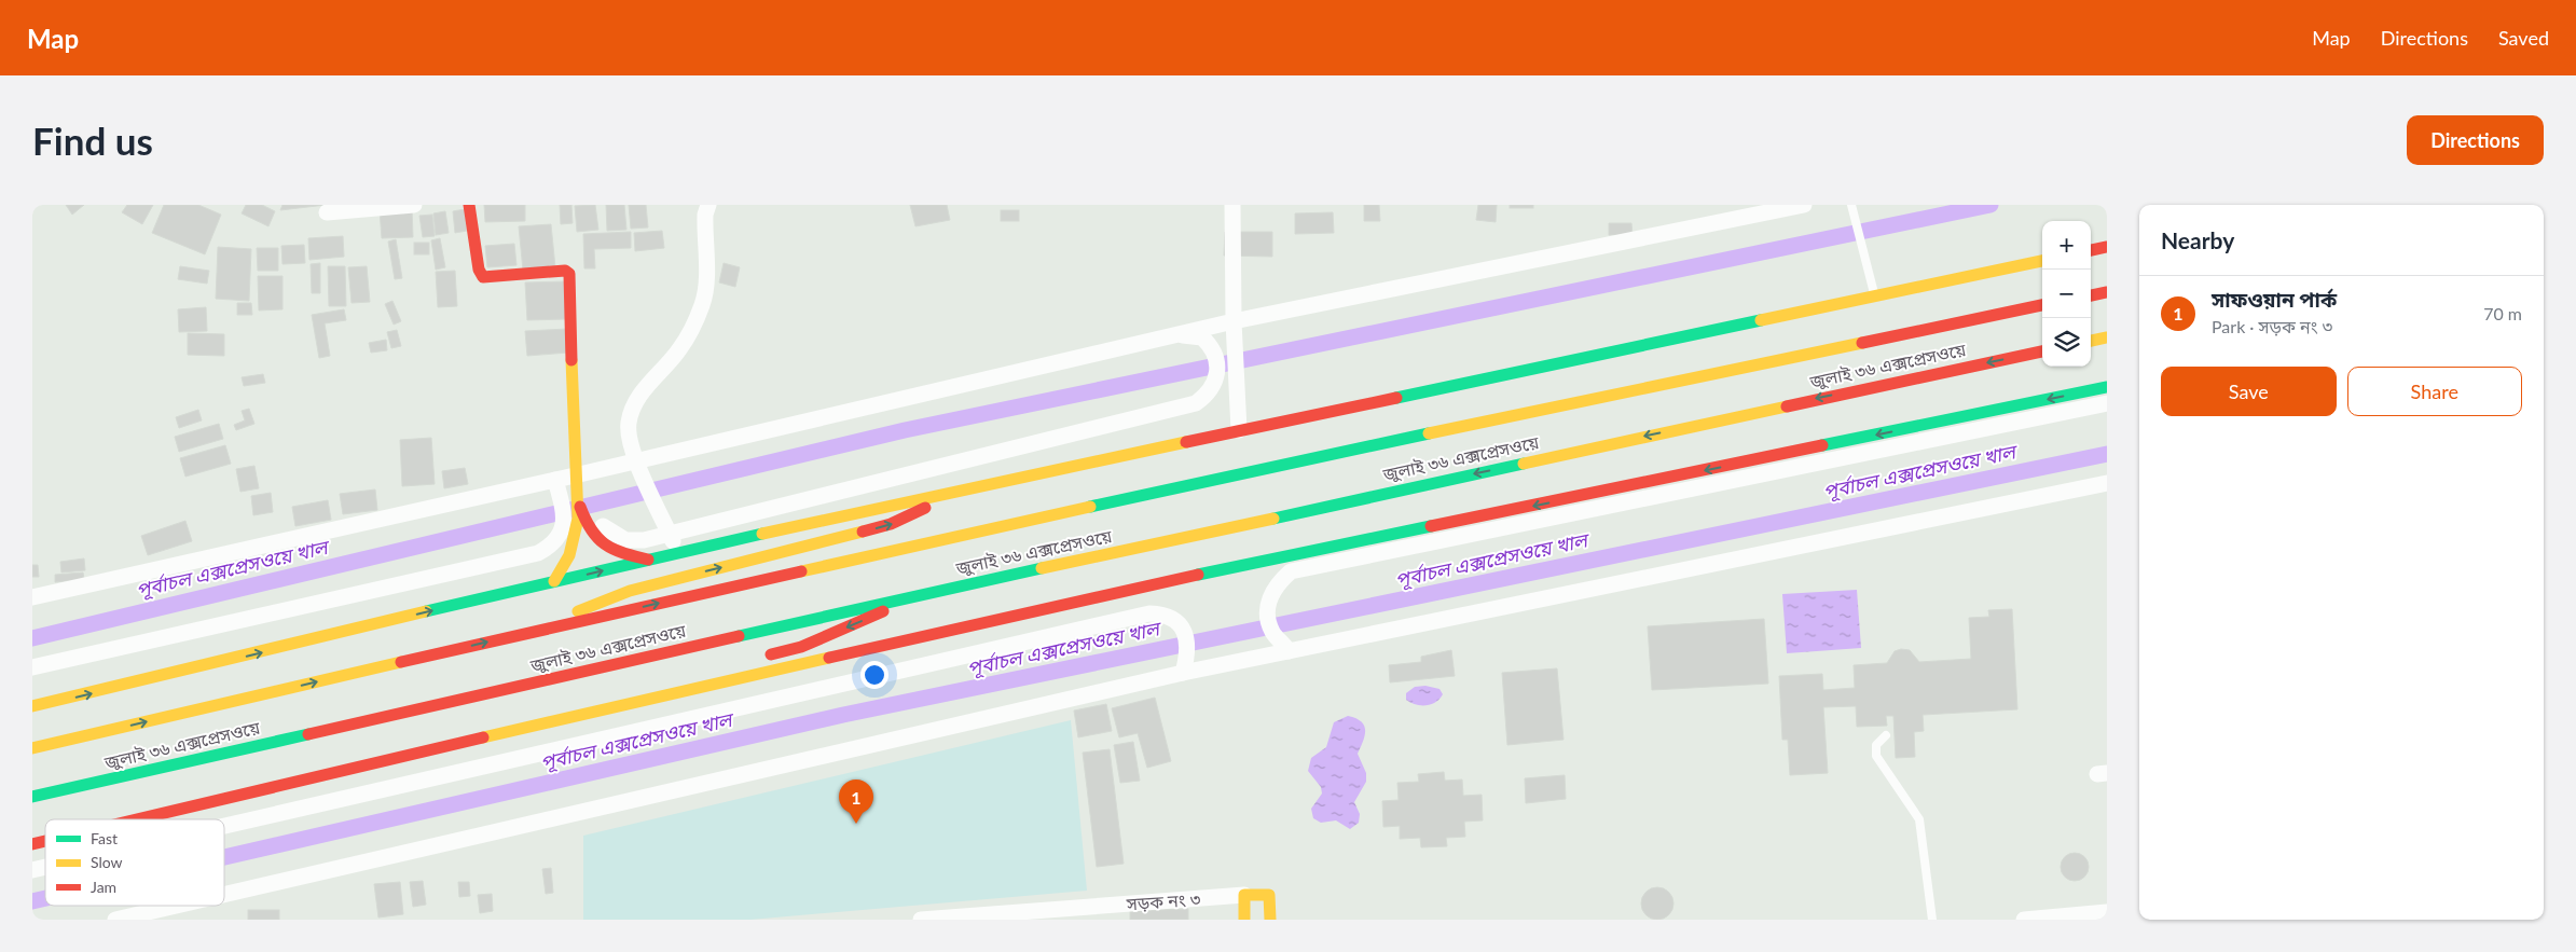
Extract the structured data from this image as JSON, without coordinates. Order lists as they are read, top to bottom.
{
  "streets": {
    "main road": ["জুলাই ৩৬ এক্সপ্রেসওয়ে"],
    "street": ["সড়ক নং ৩"]
  },
  "water": ["পূর্বাচল এক্সপ্রেসওয়ে খাল"],
  "legend": ["Fast", "Slow", "Jam"],
  "page": {
    "header": "Map",
    "nav": ["Map", "Directions", "Saved"],
    "buttons": [
      "Directions",
      ["Save", "Share"]
    ],
    "title": "Find us",
    "heading": "Nearby",
    "map_buttons": ["+", "−"],
    "list": [
      {
        "mark": "1",
        "name": "সাফওয়ান পার্ক",
        "note": "Park · সড়ক নং ৩",
        "value": "70 m"
      }
    ],
    "pins": "1"
  }
}
